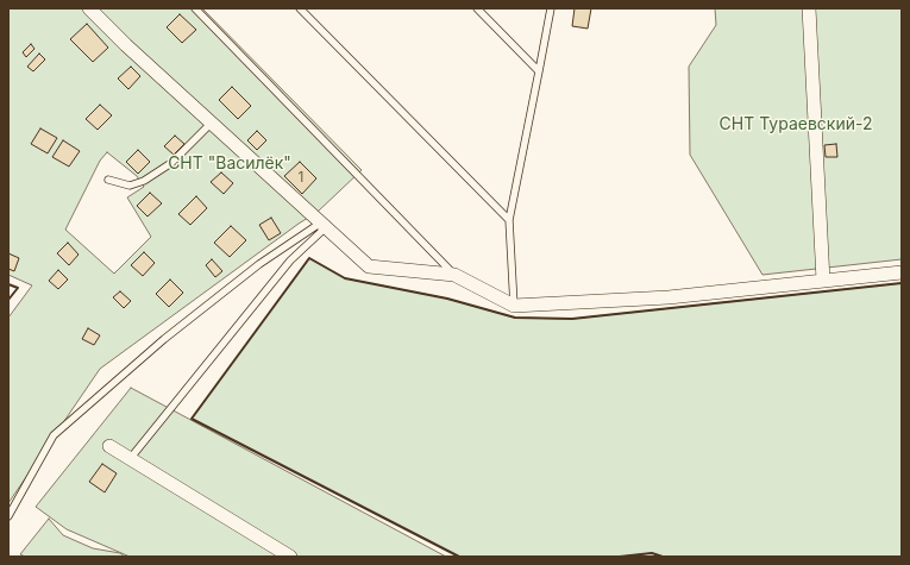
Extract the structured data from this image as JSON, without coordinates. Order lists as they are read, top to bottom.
{
  "parks": ["СНТ Тураевский-2", "СНТ \"Василёк\""],
  "house_numbers": ["1"]
}
